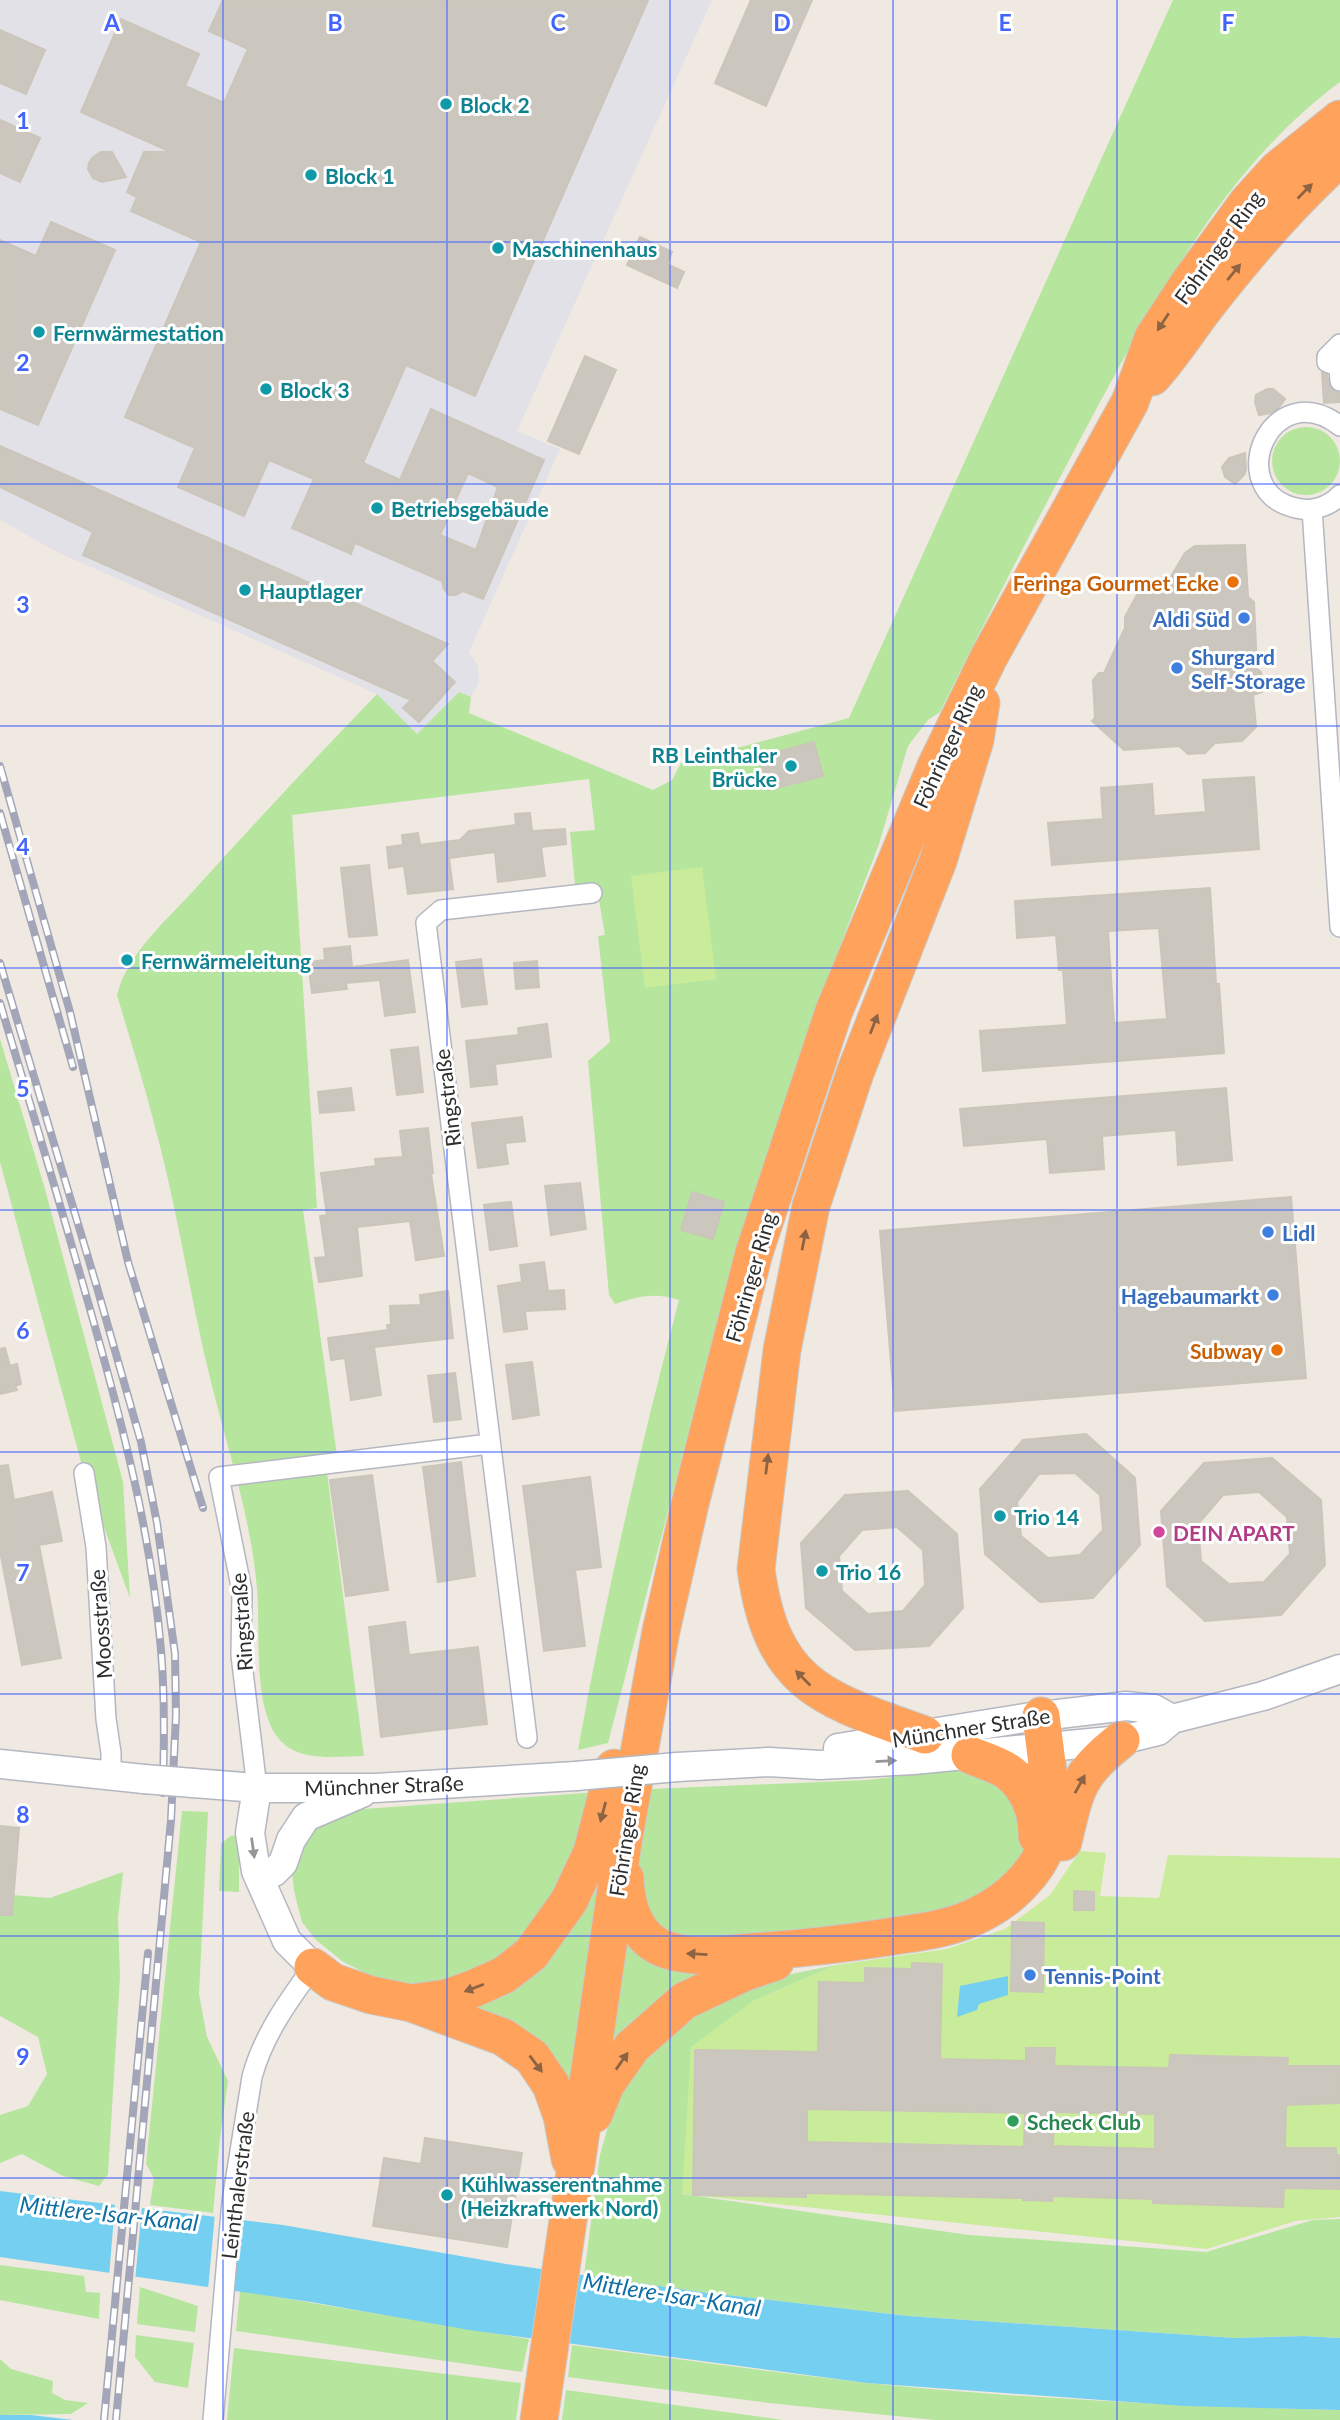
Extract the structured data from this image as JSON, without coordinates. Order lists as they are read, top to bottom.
{
  "streets": {
    "highway": ["Föhringer Ring"],
    "main road": ["Münchner Straße"],
    "street": ["Ringstraße", "Moosstraße", "Leinthalerstraße"]
  },
  "crossings": [
    ["Ringstraße", "Münchner Straße"],
    ["Moosstraße", "Münchner Straße"]
  ],
  "water": ["Mittlere-Isar-Kanal"],
  "places": [
    "Block 2",
    "Block 1",
    "Maschinenhaus",
    "Fernwärmestation",
    "Block 3",
    "Betriebsgebäude",
    "Feringa Gourmet Ecke",
    "Hauptlager",
    "Aldi Süd",
    "Shurgard Self-Storage",
    "RB Leinthaler Brücke",
    "Fernwärmeleitung",
    "Lidl",
    "Hagebaumarkt",
    "Subway",
    "Trio 14",
    "DEIN APART",
    "Trio 16",
    "Tennis-Point",
    "Scheck Club",
    "Kühlwasserentnahme (Heizkraftwerk Nord)"
  ],
  "grid": {
    "columns": [
      "A",
      "B",
      "C",
      "D",
      "E",
      "F"
    ],
    "rows": [
      "1",
      "2",
      "3",
      "4",
      "5",
      "6",
      "7",
      "8",
      "9"
    ]
  }
}
